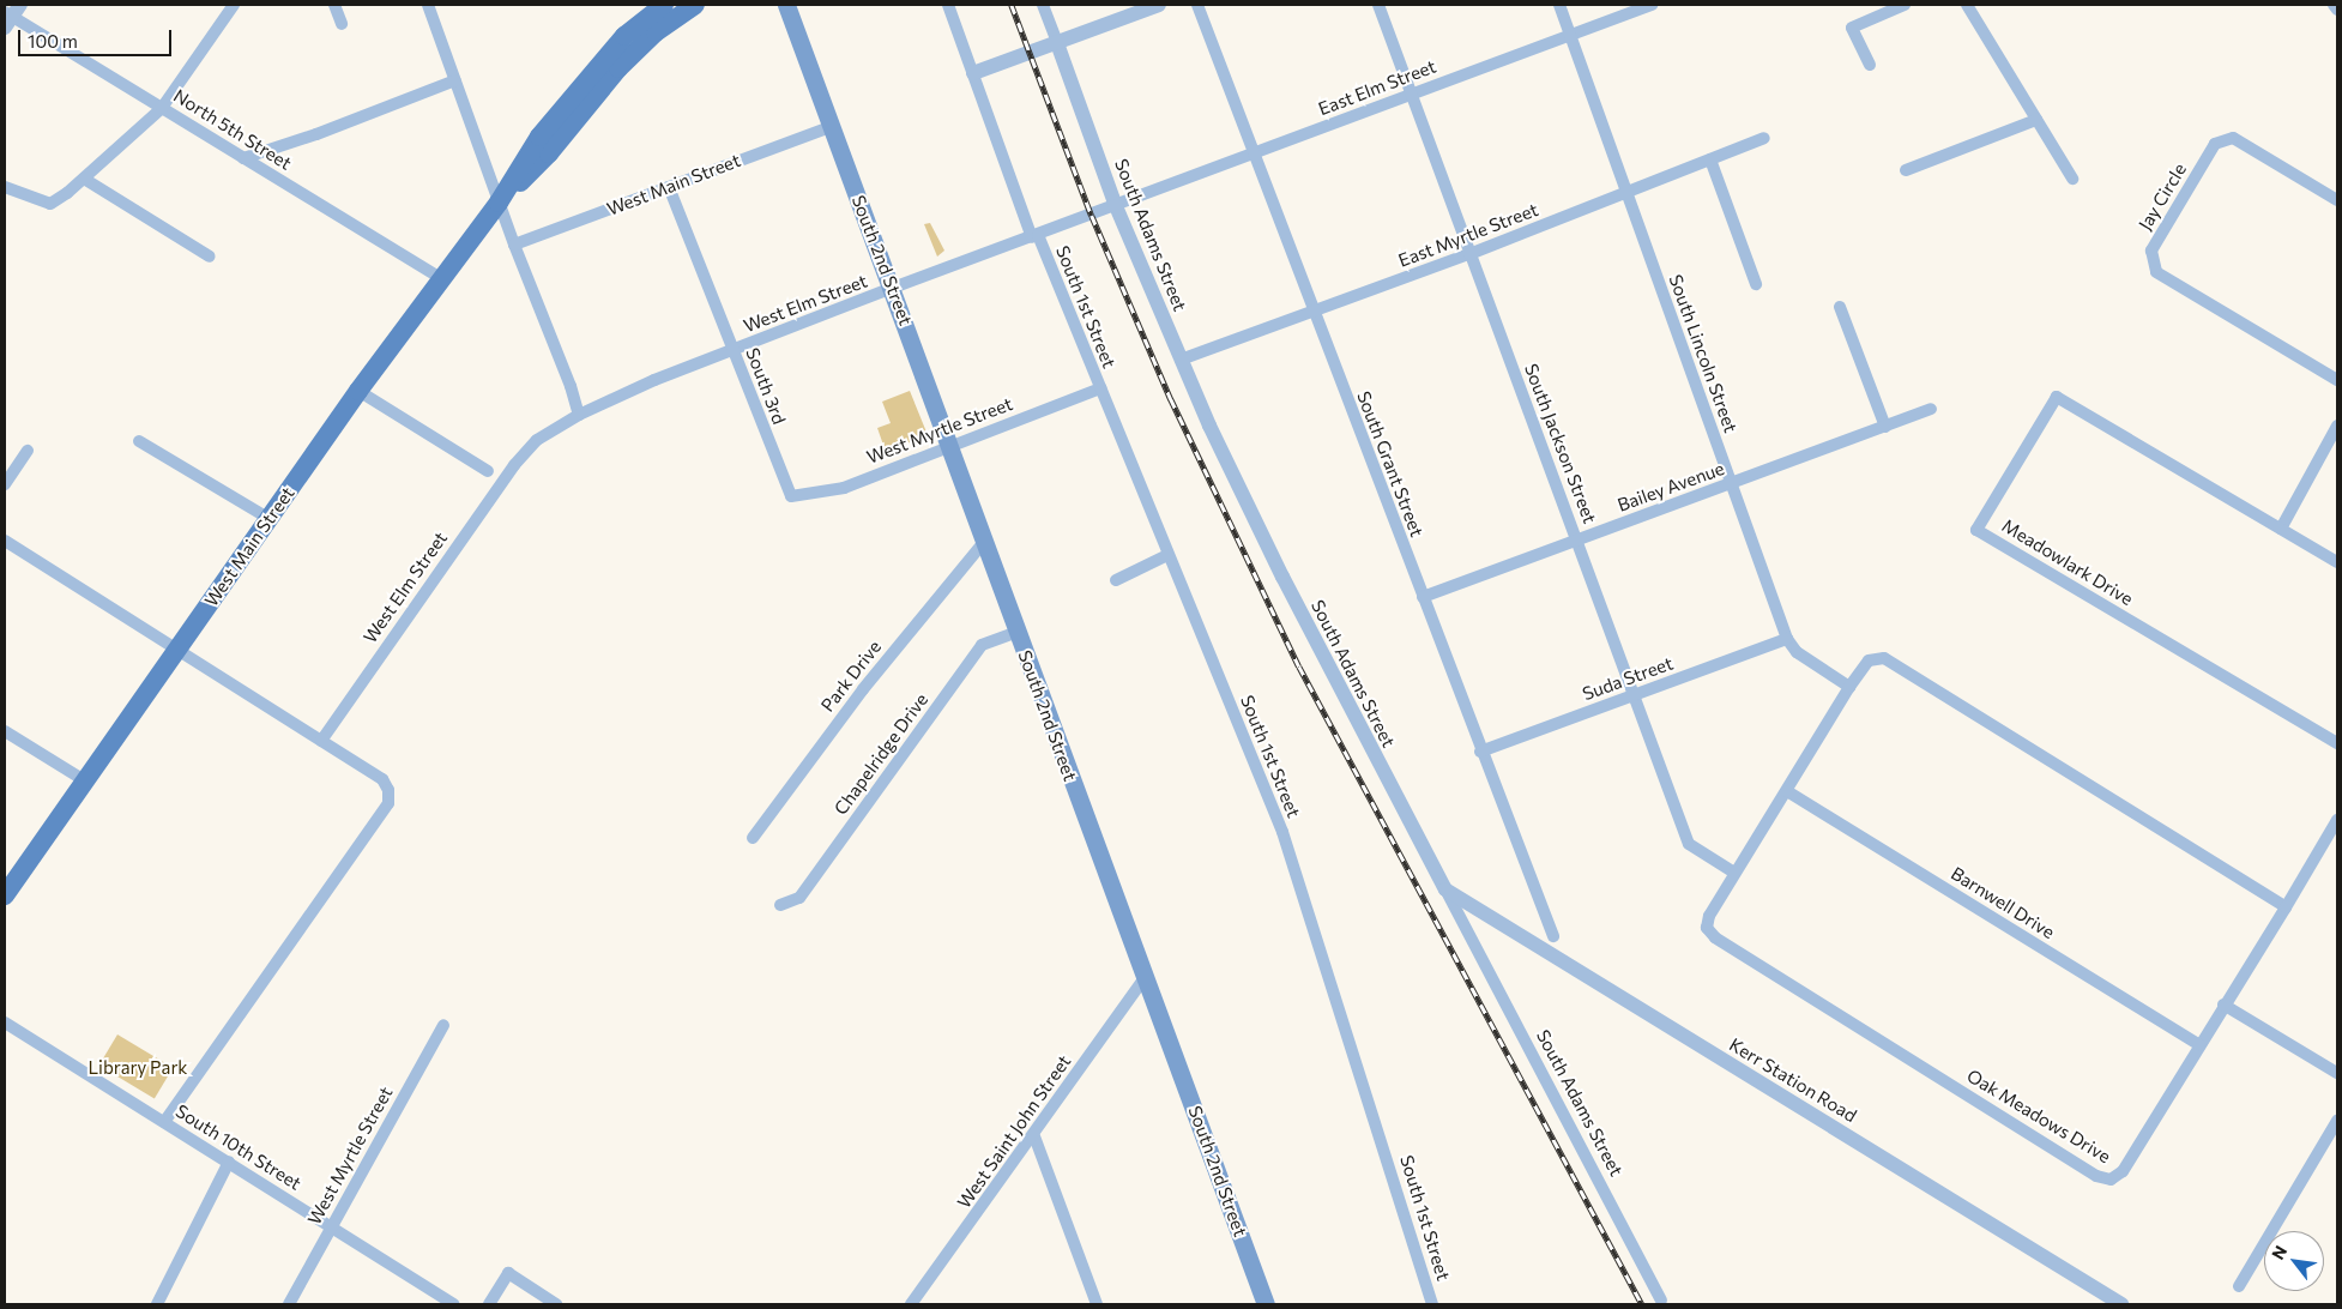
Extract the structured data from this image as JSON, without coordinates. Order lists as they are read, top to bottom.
{
  "streets": {
    "main road": ["West Main Street", "South 2nd Street"],
    "street": [
      "East Elm Street",
      "North 5th Street",
      "Jay Circle",
      "South Adams Street",
      "East Myrtle Street",
      "West Elm Street",
      "South 1st Street",
      "South Lincoln Street",
      "South 3rd",
      "West Myrtle Street",
      "South Jackson Street",
      "South Grant Street",
      "Bailey Avenue",
      "Meadowlark Drive",
      "Park Drive",
      "Suda Street",
      "Chapelridge Drive",
      "Barnwell Drive",
      "Kerr Station Road",
      "Oak Meadows Drive",
      "West Saint John Street",
      "South 10th Street"
    ]
  },
  "crossings": [
    ["East Elm Street", "South Adams Street"],
    ["East Elm Street", "West Elm Street"],
    ["East Elm Street", "South Lincoln Street"],
    ["East Elm Street", "South Jackson Street"],
    ["East Elm Street", "South Grant Street"],
    ["North 5th Street", "West Main Street"],
    ["West Main Street", "South 2nd Street"],
    ["West Main Street", "South 3rd"],
    ["South Adams Street", "East Myrtle Street"],
    ["South Adams Street", "West Elm Street"],
    ["South Adams Street", "Kerr Station Road"],
    ["East Myrtle Street", "South Lincoln Street"],
    ["East Myrtle Street", "South Jackson Street"],
    ["East Myrtle Street", "South Grant Street"],
    ["South 2nd Street", "West Elm Street"],
    ["South 2nd Street", "West Myrtle Street"],
    ["South 2nd Street", "Park Drive"],
    ["South 2nd Street", "Chapelridge Drive"],
    ["South 2nd Street", "West Saint John Street"],
    ["West Elm Street", "South 1st Street"],
    ["West Elm Street", "South 3rd"],
    ["South 1st Street", "West Myrtle Street"],
    ["South Lincoln Street", "Bailey Avenue"],
    ["South Lincoln Street", "Suda Street"],
    ["South Lincoln Street", "Oak Meadows Drive"],
    ["South 3rd", "West Myrtle Street"],
    ["West Myrtle Street", "South 10th Street"],
    ["South Jackson Street", "Bailey Avenue"],
    ["South Jackson Street", "Suda Street"],
    ["South Jackson Street", "Oak Meadows Drive"],
    ["South Grant Street", "Bailey Avenue"],
    ["South Grant Street", "Suda Street"],
    ["Barnwell Drive", "Oak Meadows Drive"]
  ],
  "parks": ["Library Park"],
  "scale_bar": "100 m",
  "north": "top left"
}
